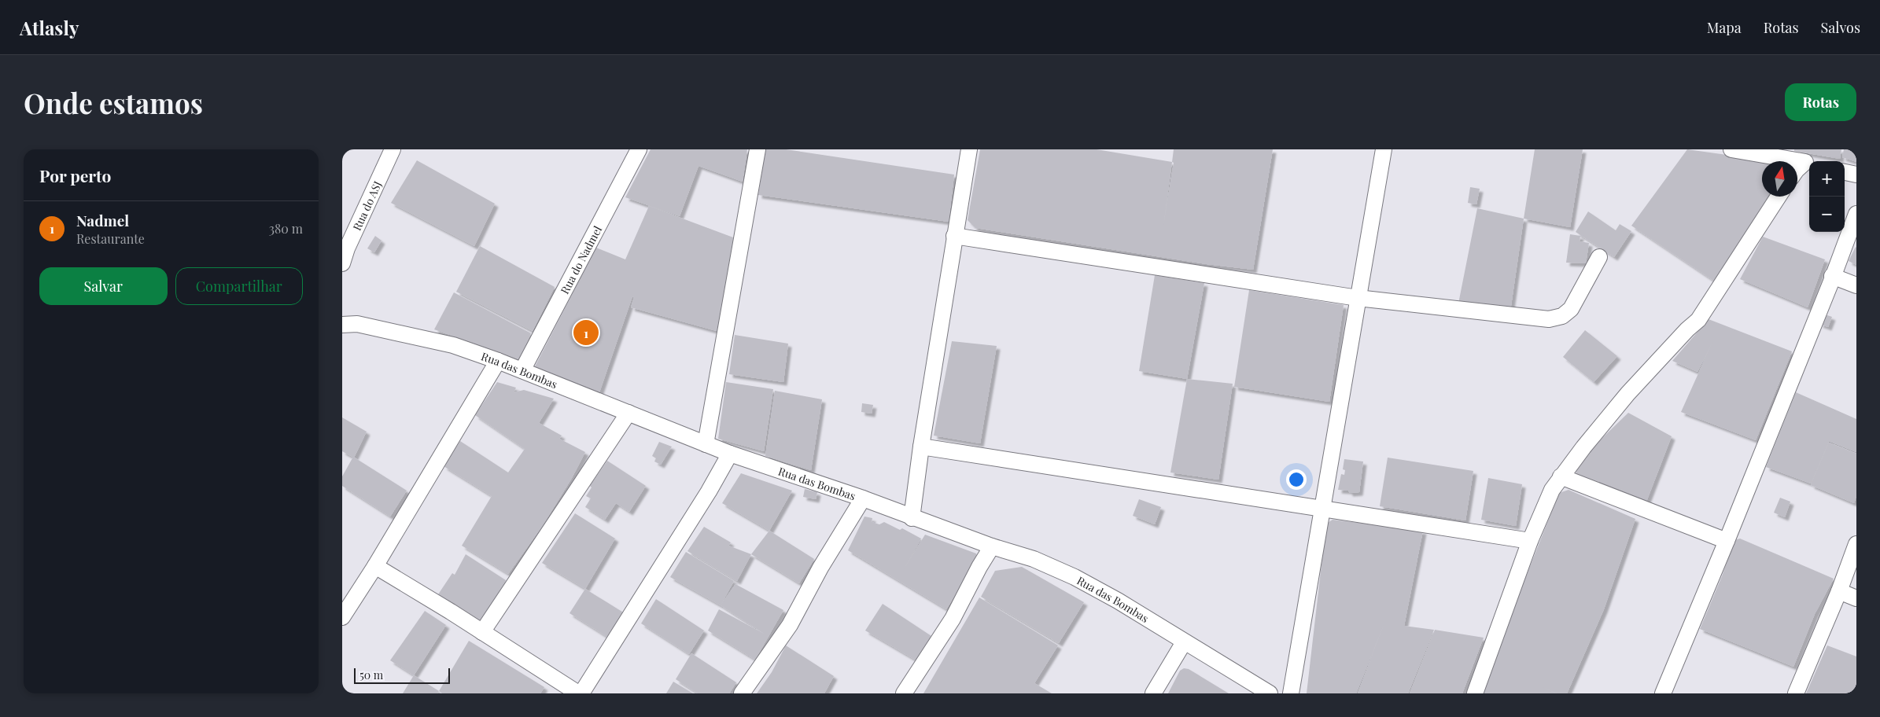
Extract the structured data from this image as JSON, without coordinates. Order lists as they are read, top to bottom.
{
  "streets": {
    "street": ["Rua do ASJ", "Rua do Nadmel", "Rua das Bombas"]
  },
  "crossings": [
    ["Rua do Nadmel", "Rua das Bombas"]
  ],
  "scale_bar": "50 m",
  "north": "top",
  "page": {
    "header": "Atlasly",
    "nav": ["Mapa", "Rotas", "Salvos"],
    "buttons": [
      "Rotas",
      ["Salvar", "Compartilhar"]
    ],
    "title": "Onde estamos",
    "heading": "Por perto",
    "map_buttons": ["+", "−"],
    "list": [
      {
        "mark": "1",
        "name": "Nadmel",
        "note": "Restaurante",
        "value": "380 m"
      }
    ],
    "pins": "1",
    "scale": "50 m"
  }
}
